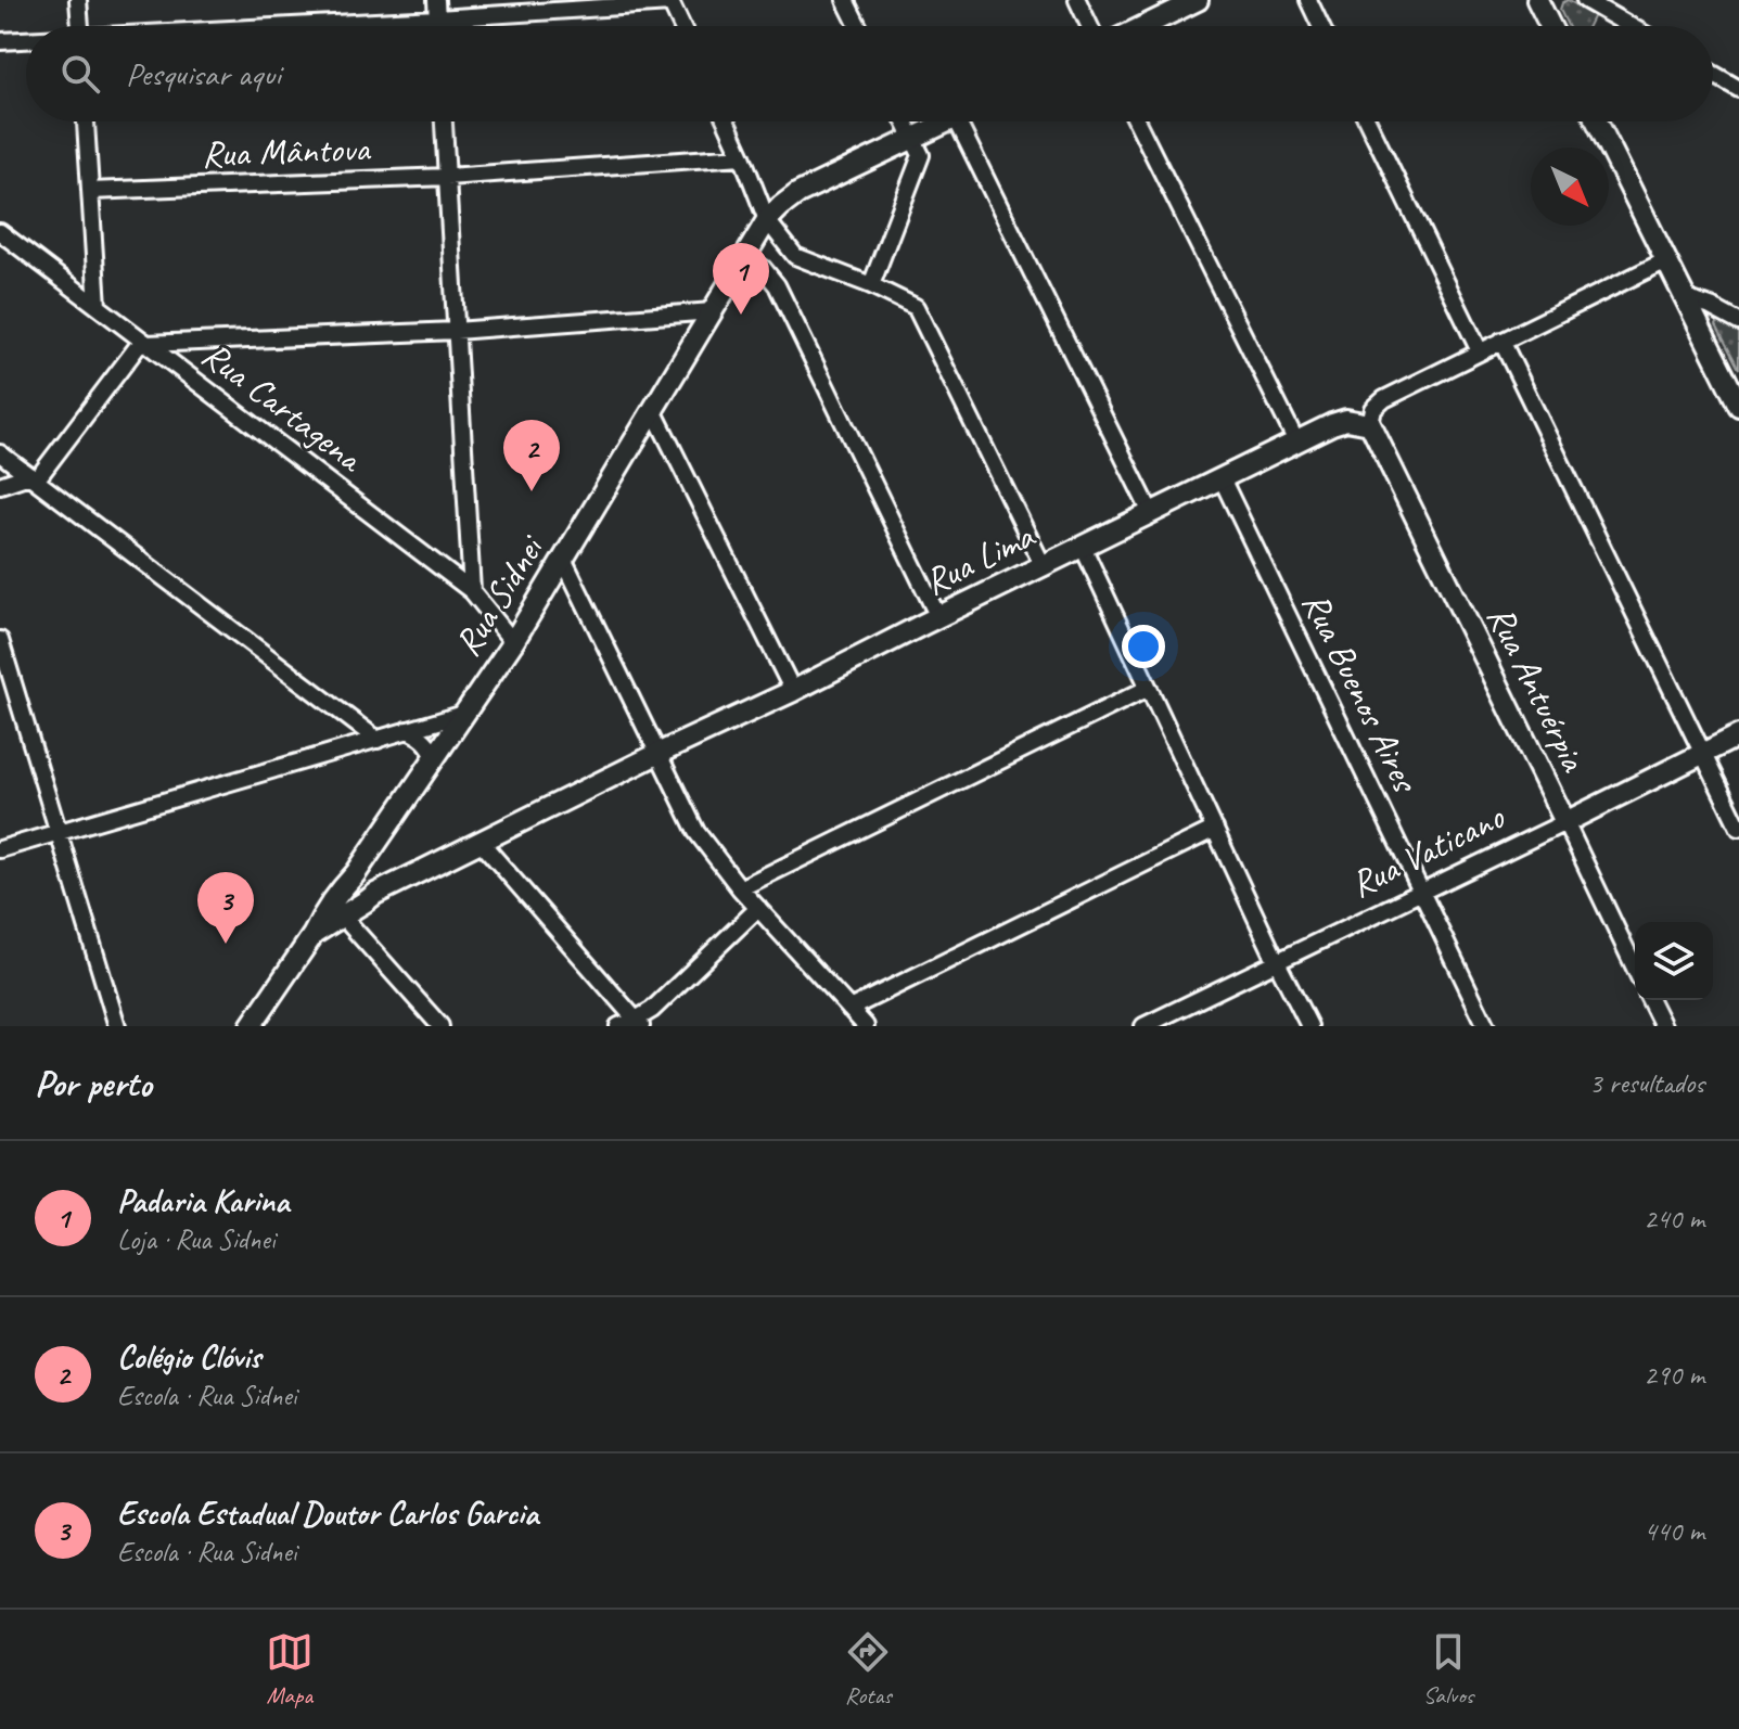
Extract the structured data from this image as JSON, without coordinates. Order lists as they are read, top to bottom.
{
  "streets": {
    "main road": [
      "Rua Lima",
      "Rua Sidnei",
      "Rua Antuérpia",
      "Rua Vaticano"
    ],
    "street": ["Rua Mântova", "Rua Cartagena", "Rua Buenos Aires"]
  },
  "crossings": [
    ["Rua Cartagena", "Rua Sidnei"],
    ["Rua Lima", "Rua Sidnei"],
    ["Rua Lima", "Rua Antuérpia"],
    ["Rua Lima", "Rua Buenos Aires"],
    ["Rua Antuérpia", "Rua Vaticano"],
    ["Rua Buenos Aires", "Rua Vaticano"]
  ],
  "north": "bottom right",
  "page": {
    "search": "Pesquisar aqui",
    "pins": ["1", "2", "3"],
    "heading": ["Por perto", "3 resultados"],
    "list": [
      {
        "mark": "1",
        "name": "Padaria Karina",
        "note": "Loja · Rua Sidnei",
        "value": "240 m"
      },
      {
        "mark": "2",
        "name": "Colégio Clóvis",
        "note": "Escola · Rua Sidnei",
        "value": "290 m"
      },
      {
        "mark": "3",
        "name": "Escola Estadual Doutor Carlos Garcia",
        "note": "Escola · Rua Sidnei",
        "value": "440 m"
      }
    ],
    "nav": ["Mapa", "Rotas", "Salvos"]
  }
}
